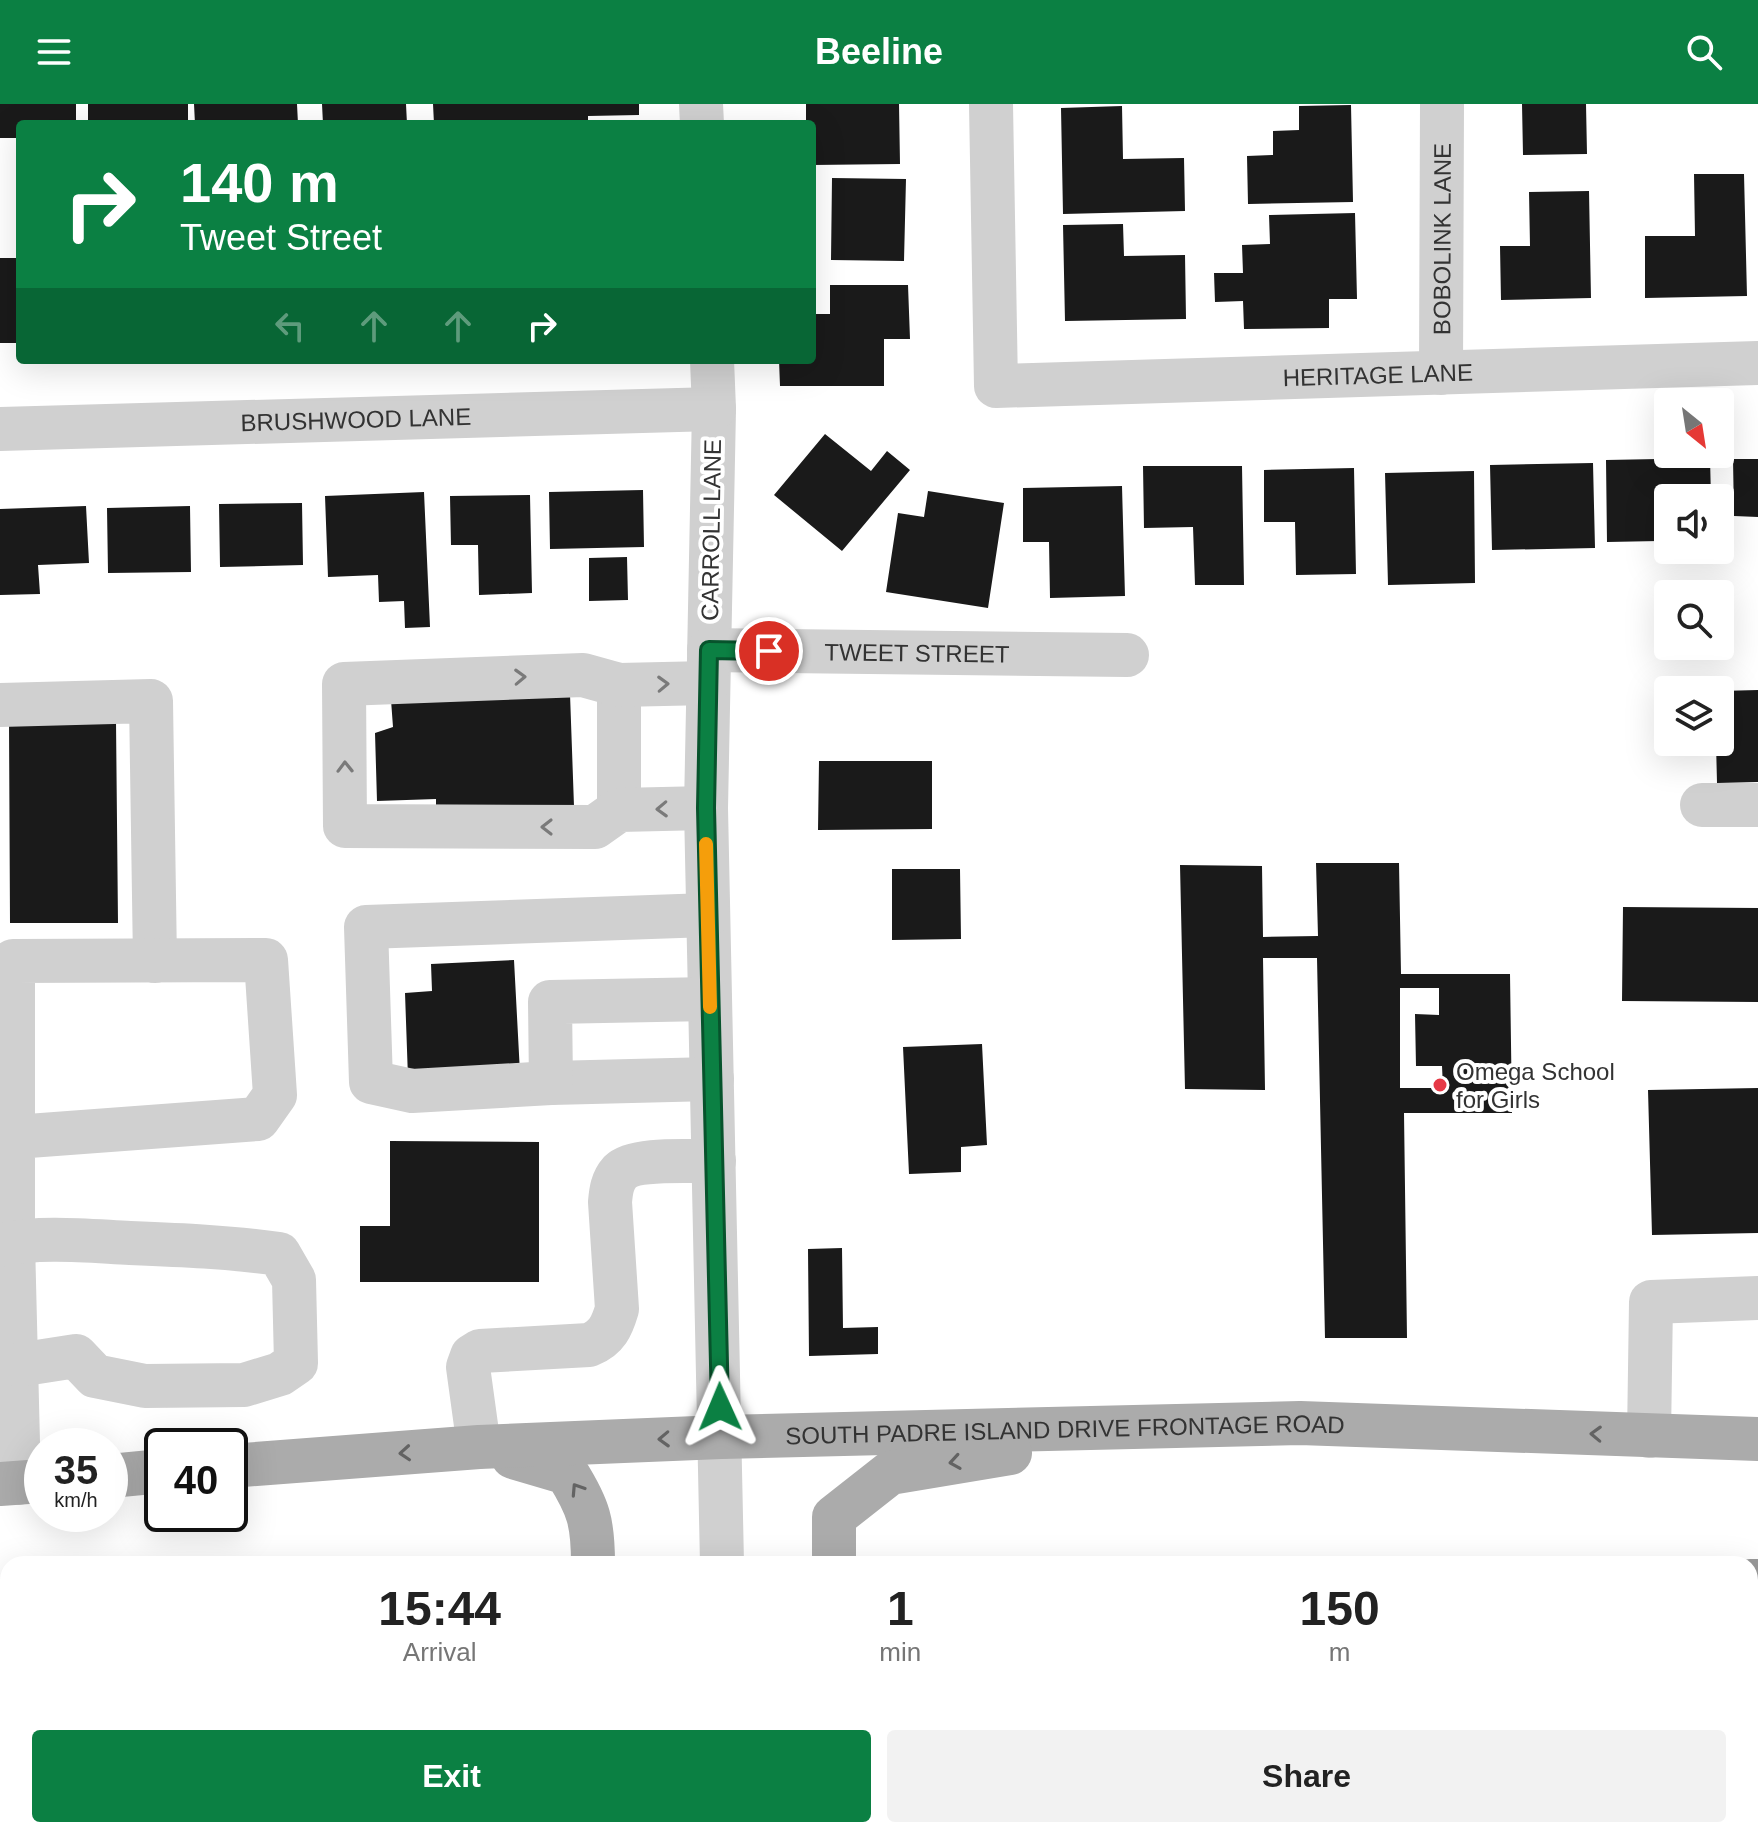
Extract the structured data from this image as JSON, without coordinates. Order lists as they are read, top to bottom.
{
  "streets": {
    "main road": ["SOUTH PADRE ISLAND DRIVE FRONTAGE ROAD"],
    "street": [
      "BOBOLINK LANE",
      "HERITAGE LANE",
      "BRUSHWOOD LANE",
      "CARROLL LANE",
      "TWEET STREET"
    ]
  },
  "crossings": [
    ["BOBOLINK LANE", "HERITAGE LANE"],
    ["BRUSHWOOD LANE", "CARROLL LANE"],
    ["CARROLL LANE", "TWEET STREET"],
    ["CARROLL LANE", "SOUTH PADRE ISLAND DRIVE FRONTAGE ROAD"]
  ],
  "one_way": ["SOUTH PADRE ISLAND DRIVE FRONTAGE ROAD"],
  "places": ["Omega School for Girls"],
  "north": "bottom right",
  "page": {
    "header": "Beeline",
    "turn": ["140 m", "Tweet Street"],
    "speed": "35 km/h",
    "limit": "40",
    "eta": [
      "15:44",
      "Arrival",
      "1",
      "min",
      "150",
      "m"
    ],
    "buttons": ["Exit", "Share"]
  }
}
